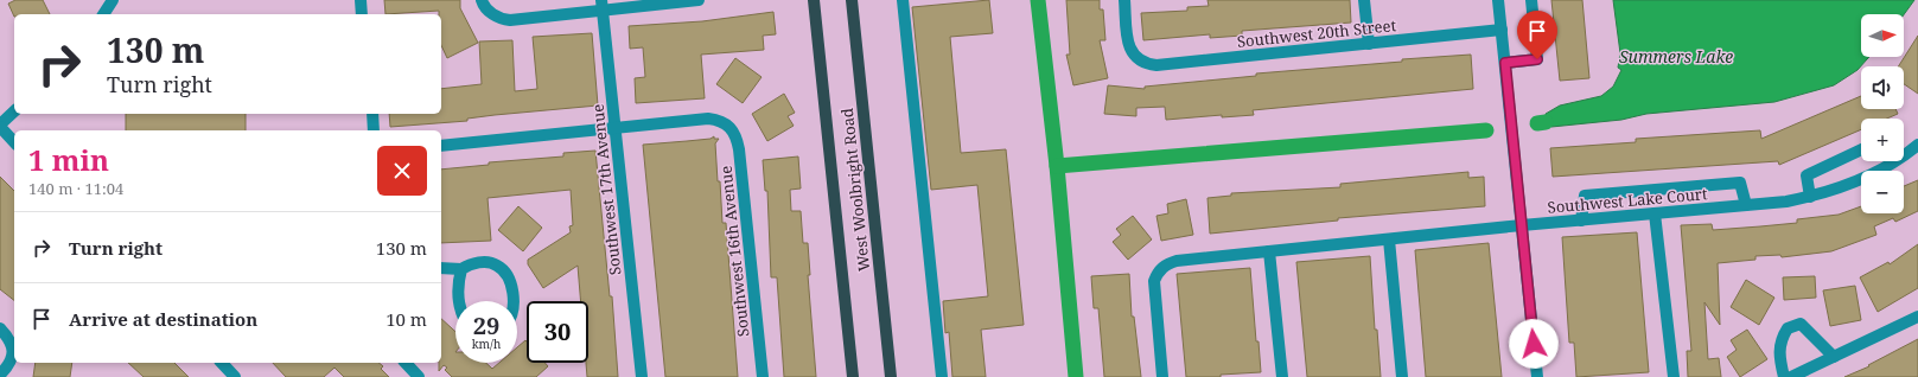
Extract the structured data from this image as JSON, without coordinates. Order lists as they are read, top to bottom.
{
  "streets": {
    "main road": ["West Woolbright Road"],
    "street": [
      "Southwest 20th Street",
      "Southwest 17th Avenue",
      "Southwest Lake Court",
      "Southwest 16th Avenue"
    ]
  },
  "crossings": [
    ["Southwest 17th Avenue", "Southwest 16th Avenue"]
  ],
  "water": ["Summers Lake"],
  "north": "right",
  "page": {
    "map_buttons": ["+", "−"],
    "turn": ["130 m", "Turn right"],
    "heading": ["1 min", "140 m · 11:04"],
    "list": [
      {
        "name": "Turn right",
        "value": "130 m"
      },
      {
        "name": "Arrive at destination",
        "value": "10 m"
      }
    ],
    "speed": "29 km/h",
    "limit": "30"
  }
}
